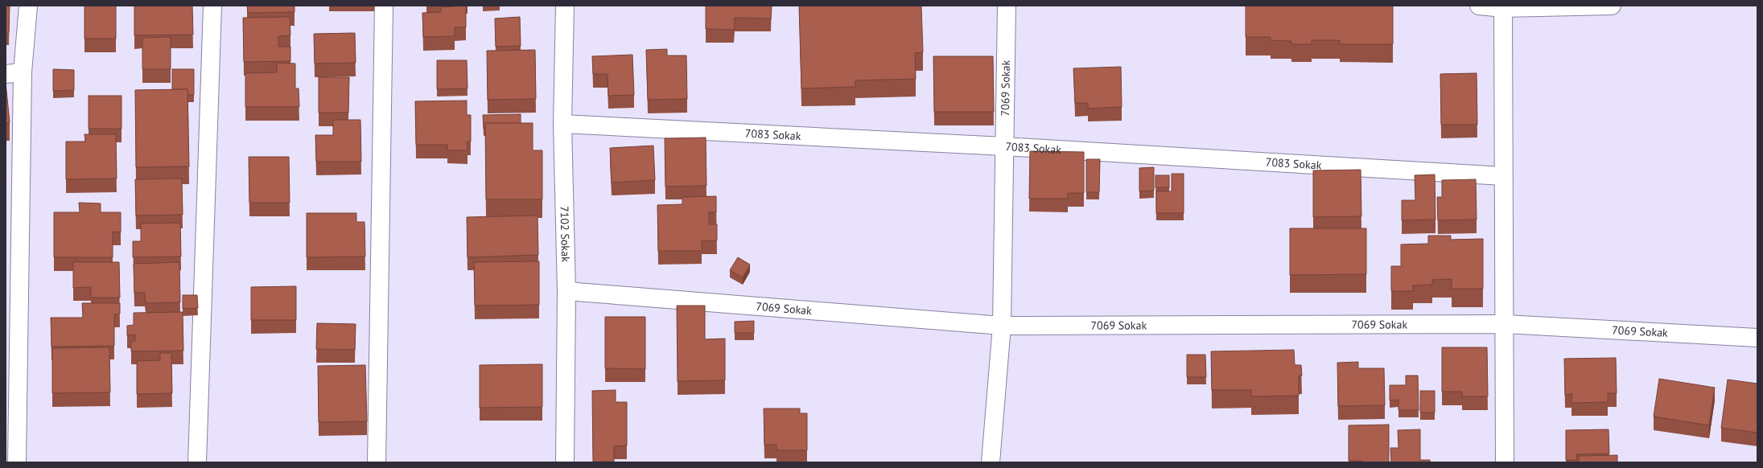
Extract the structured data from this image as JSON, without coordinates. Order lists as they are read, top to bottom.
{
  "streets": {
    "street": ["7069 Sokak", "7083 Sokak", "7102 Sokak"]
  },
  "crossings": [
    ["7069 Sokak", "7083 Sokak"],
    ["7069 Sokak", "7102 Sokak"],
    ["7083 Sokak", "7102 Sokak"]
  ]
}
